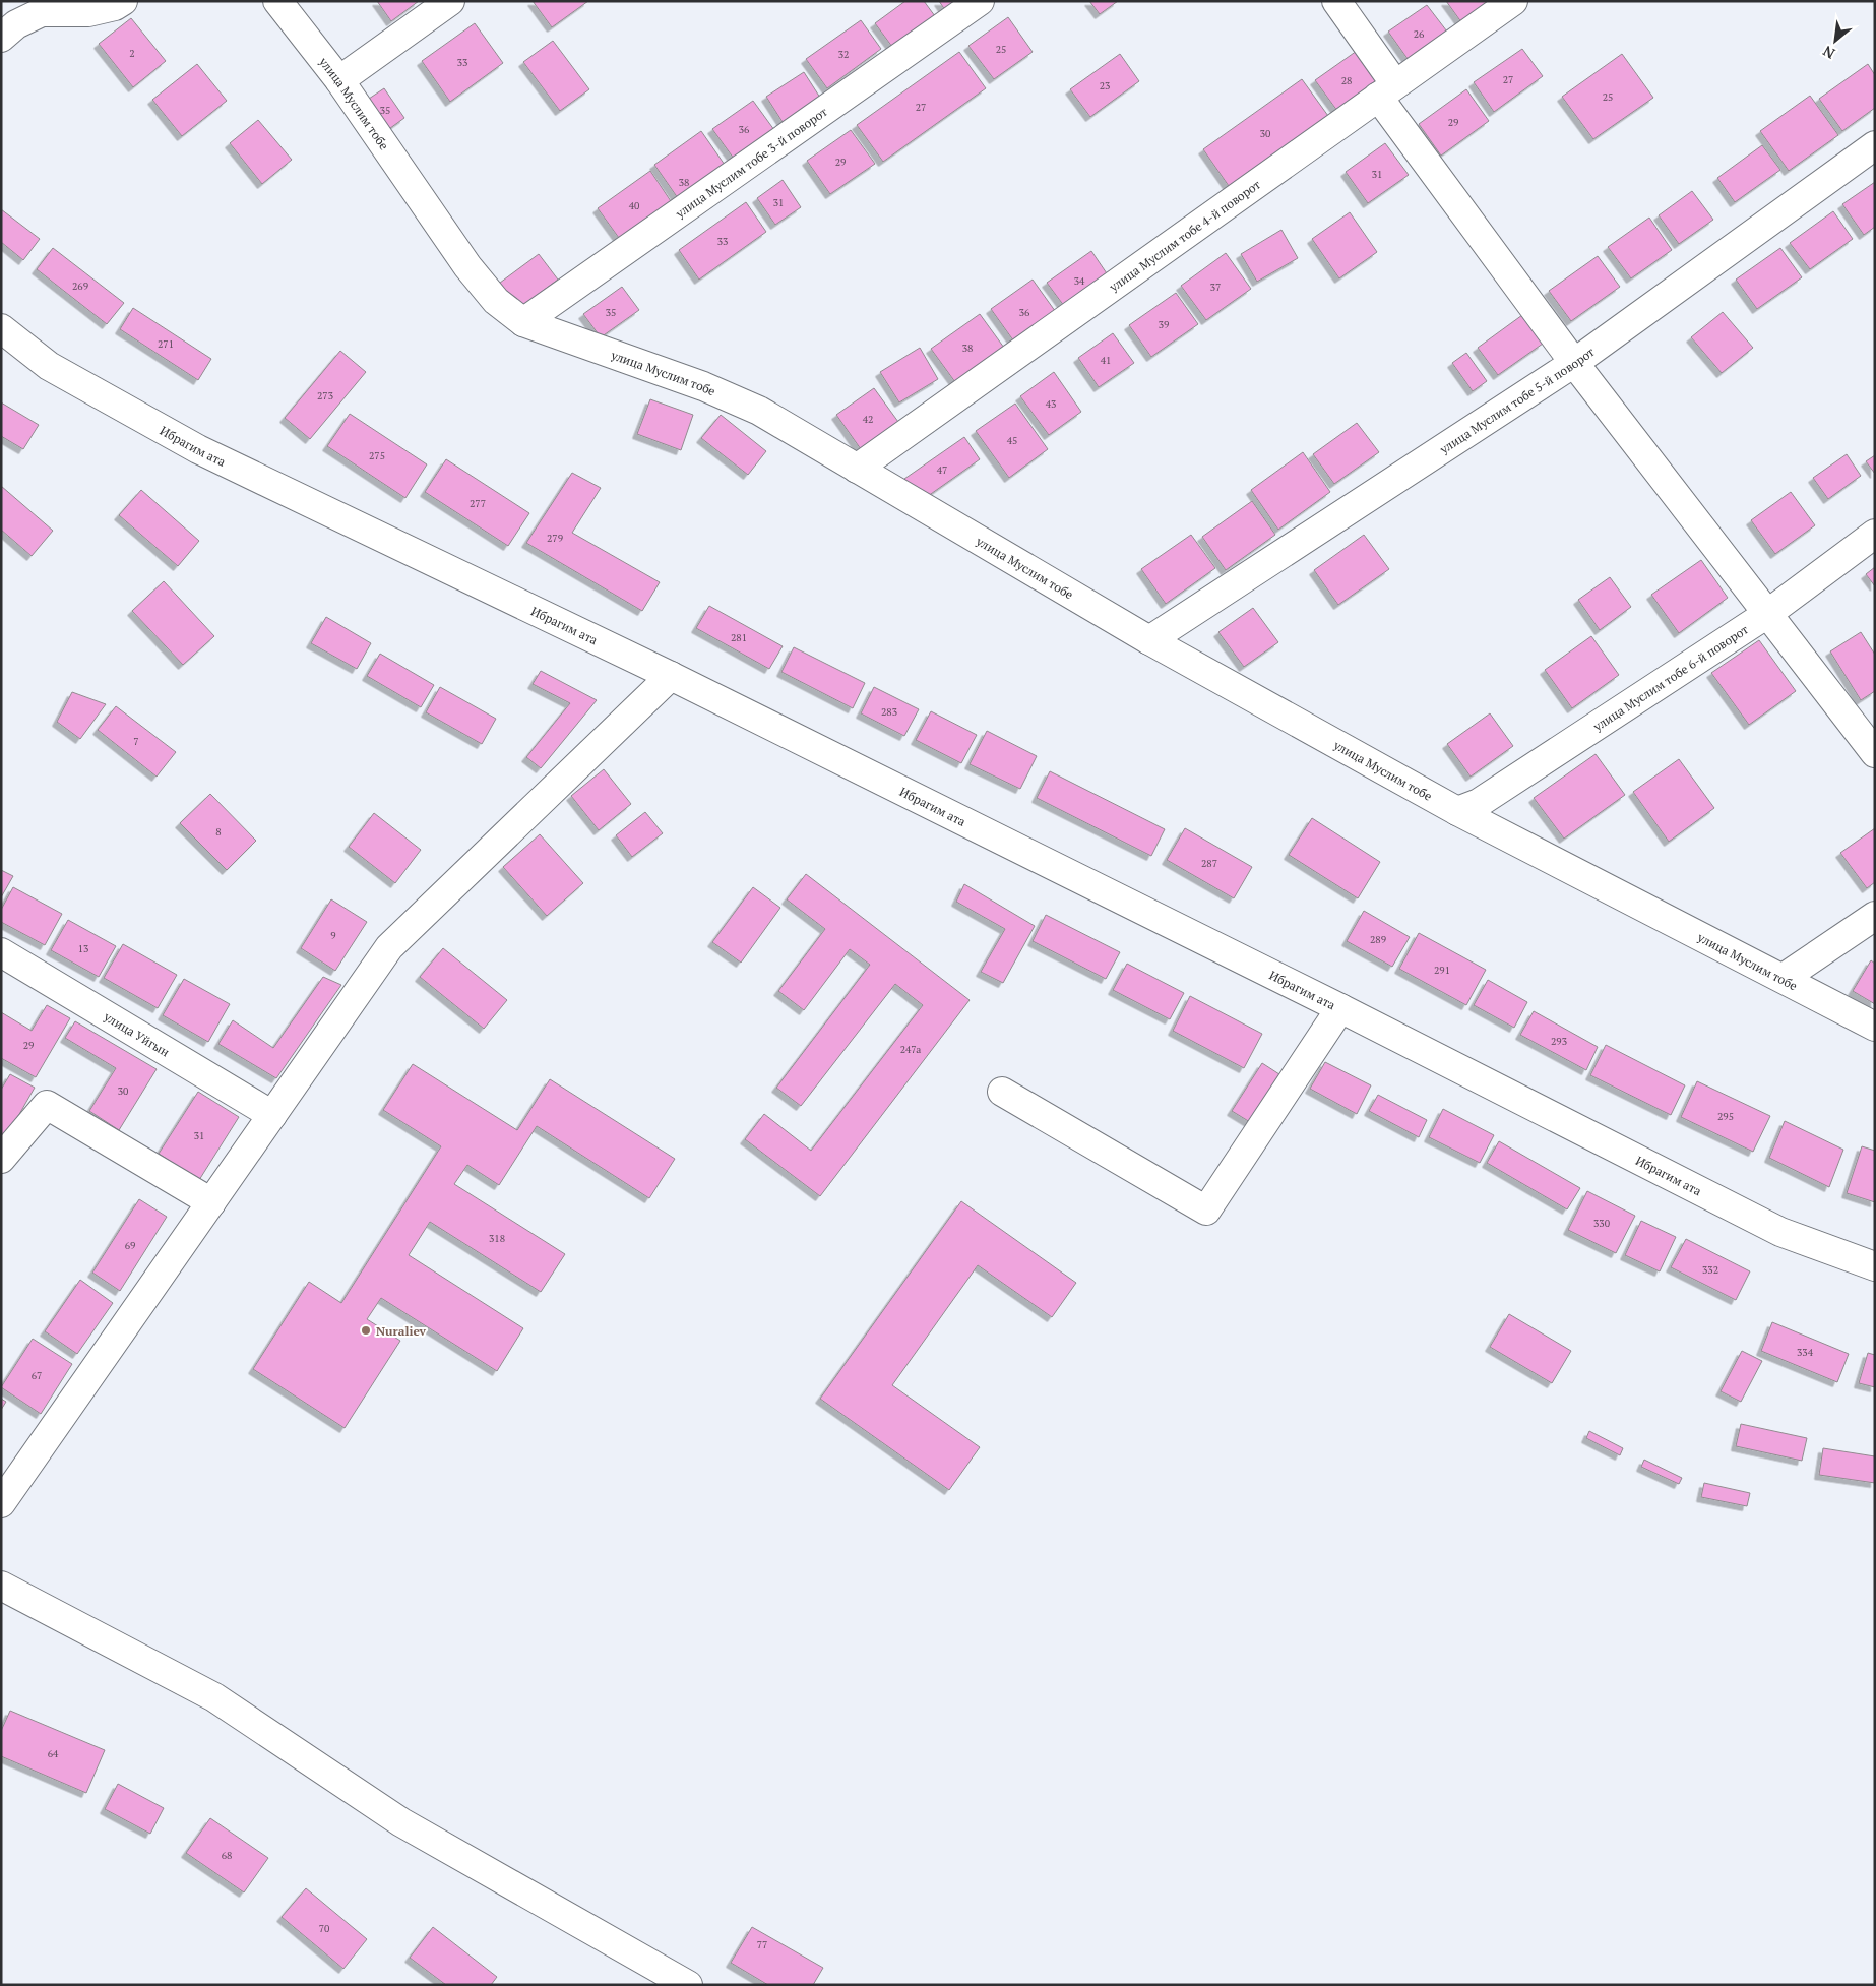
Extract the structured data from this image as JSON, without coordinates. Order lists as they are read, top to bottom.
{
  "streets": {
    "street": [
      "улица Муслим тобе",
      "улица Муслим тобе 3-й поворот",
      "улица Муслим тобе 4-й поворот",
      "улица Муслим тобе 5-й поворот",
      "Ибрагим ата",
      "улица Муслим тобе 6-й поворот",
      "улица Уйгын"
    ]
  },
  "crossings": [
    ["улица Муслим тобе", "улица Муслим тобе 3-й поворот"],
    ["улица Муслим тобе", "улица Муслим тобе 4-й поворот"],
    ["улица Муслим тобе", "улица Муслим тобе 5-й поворот"],
    ["улица Муслим тобе", "улица Муслим тобе 6-й поворот"]
  ],
  "places": ["Nuraliev"],
  "house_numbers": [
    "26",
    "25",
    "2",
    "32",
    "33",
    "27",
    "28",
    "23",
    "25",
    "27",
    "35",
    "29",
    "36",
    "30",
    "29",
    "31",
    "38",
    "31",
    "40",
    "33",
    "34",
    "269",
    "37",
    "35",
    "36",
    "39",
    "271",
    "38",
    "41",
    "273",
    "43",
    "42",
    "45",
    "275",
    "47",
    "277",
    "279",
    "281",
    "283",
    "7",
    "8",
    "287",
    "9",
    "289",
    "13",
    "291",
    "293",
    "29",
    "247а",
    "30",
    "295",
    "31",
    "330",
    "318",
    "69",
    "332",
    "334",
    "67",
    "64",
    "68",
    "70",
    "77"
  ],
  "north": "bottom left"
}
